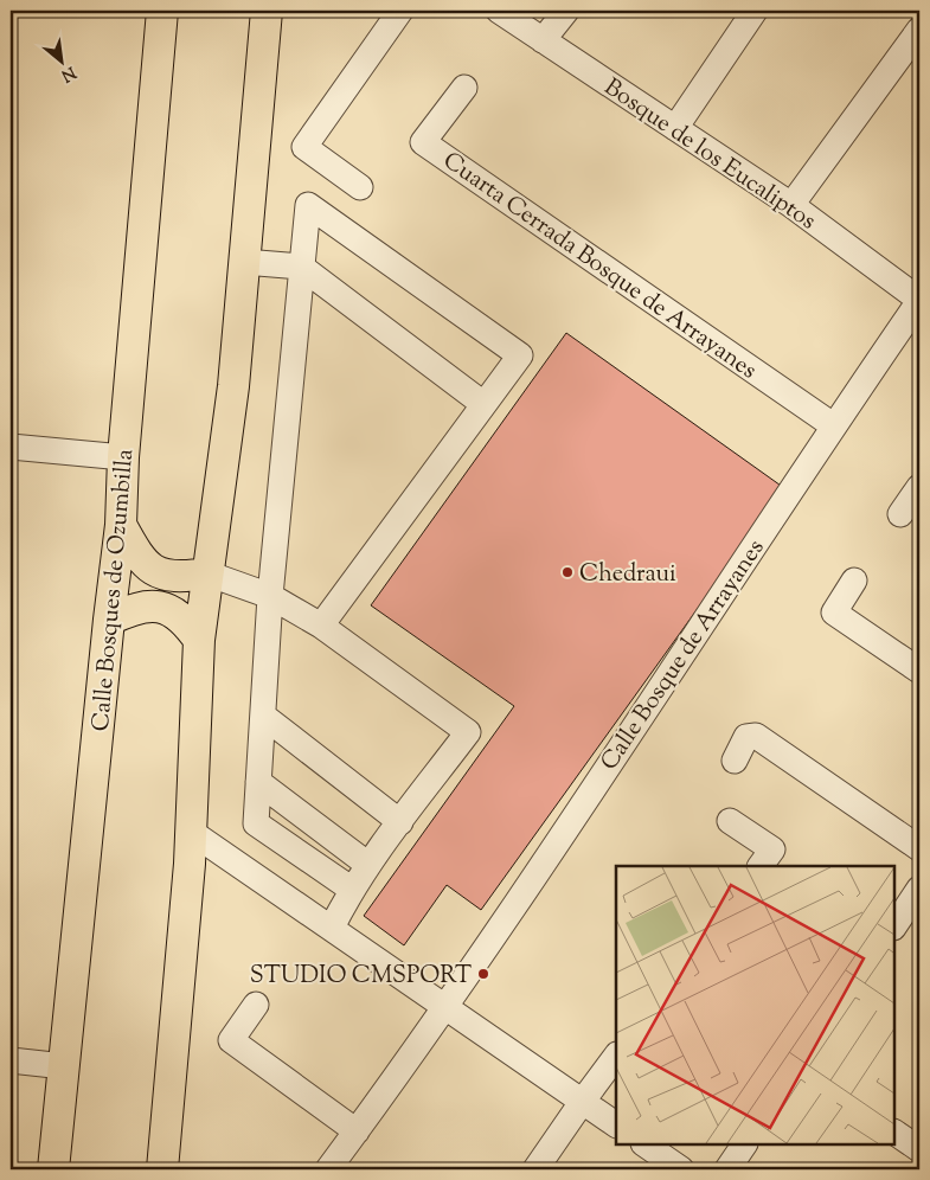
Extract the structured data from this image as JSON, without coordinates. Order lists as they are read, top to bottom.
{
  "streets": {
    "main road": ["Calle Bosques de Ozumbilla"],
    "street": ["Bosque de los Eucaliptos", "Cuarta Cerrada Bosque de Arrayanes", "Calle Bosque de Arrayanes"]
  },
  "crossings": [
    ["Bosque de los Eucaliptos", "Calle Bosque de Arrayanes"],
    ["Cuarta Cerrada Bosque de Arrayanes", "Calle Bosque de Arrayanes"]
  ],
  "places": ["Chedraui", "STUDIO CMSPORT"],
  "north": "bottom right"
}
